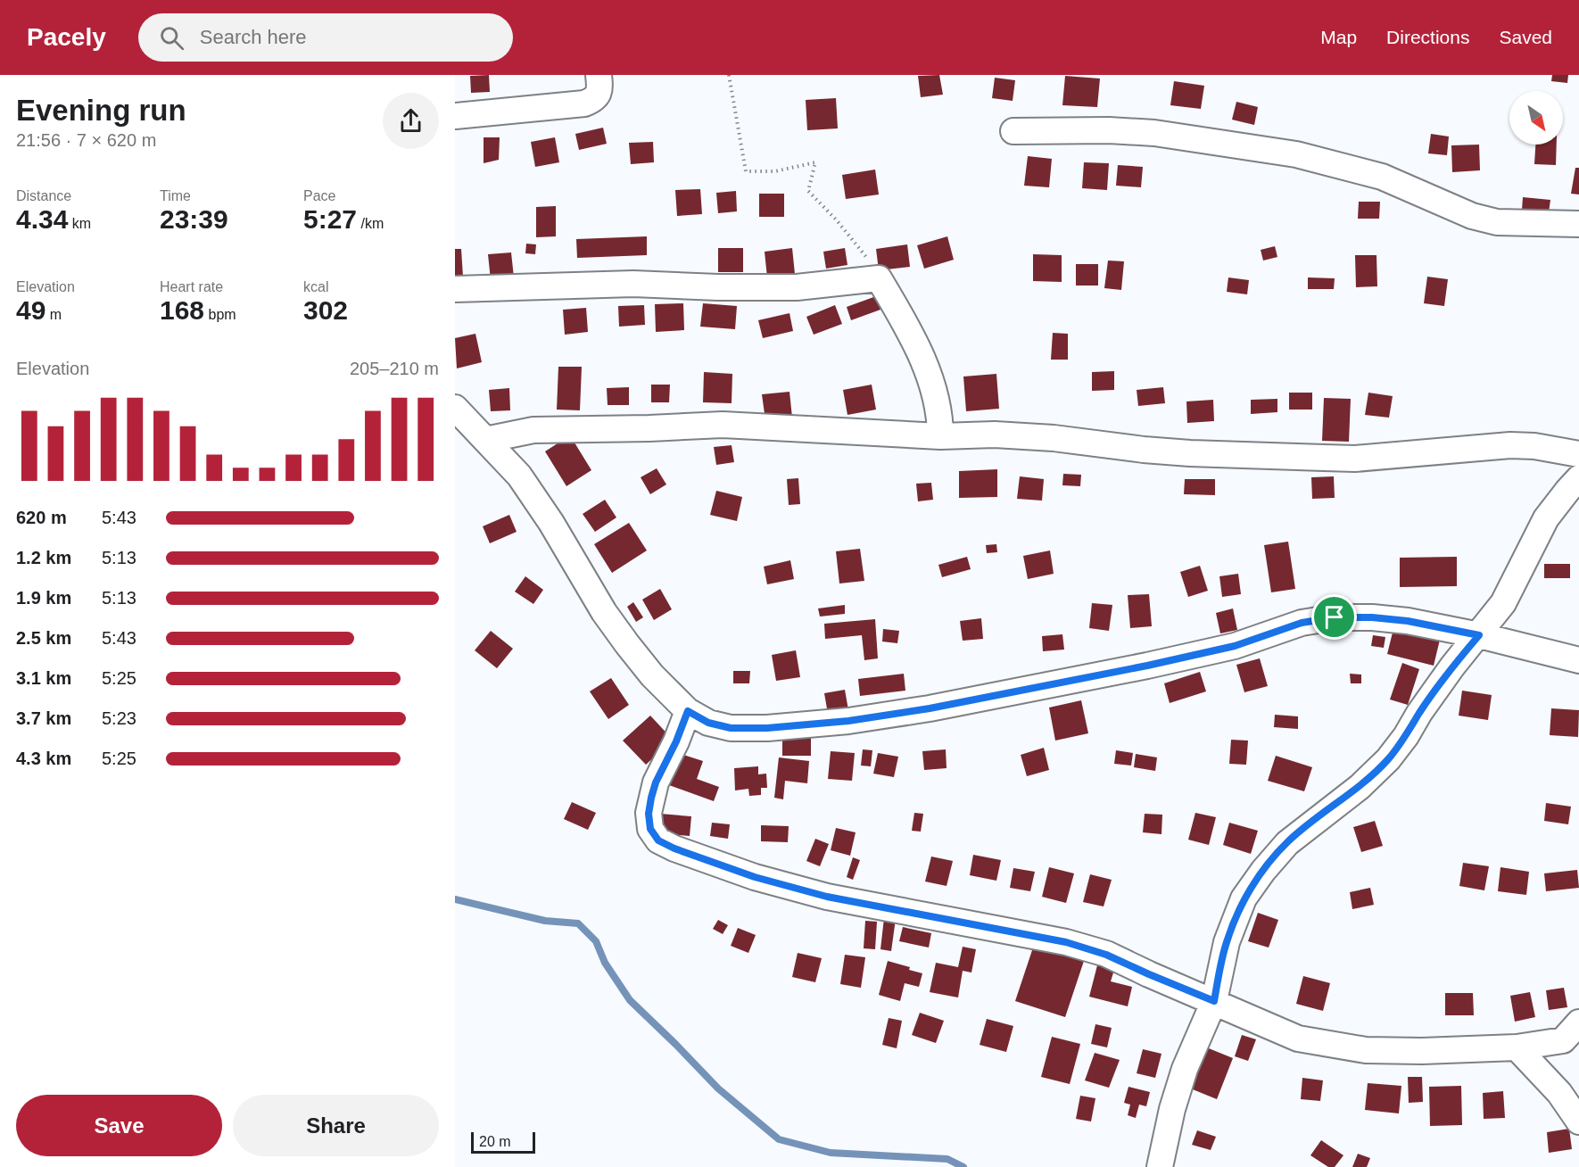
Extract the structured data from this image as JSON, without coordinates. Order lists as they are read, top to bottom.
{
  "scale_bar": "20 m",
  "north": "bottom right",
  "page": {
    "header": "Pacely",
    "search": "Search here",
    "nav": ["Map", "Directions", "Saved"],
    "heading": ["Evening run", "21:56 · 7 × 620 m"],
    "stats": [
      ["Distance", "4.34 km"],
      ["Time", "23:39"],
      ["Pace", "5:27 /km"],
      ["Elevation", "49 m"],
      ["Heart rate", "168 bpm"],
      ["kcal", "302"]
    ],
    "chart": ["Elevation", "205–210 m"],
    "list": [
      {
        "name": "620 m",
        "note": "5:43"
      },
      {
        "name": "1.2 km",
        "note": "5:13"
      },
      {
        "name": "1.9 km",
        "note": "5:13"
      },
      {
        "name": "2.5 km",
        "note": "5:43"
      },
      {
        "name": "3.1 km",
        "note": "5:25"
      },
      {
        "name": "3.7 km",
        "note": "5:23"
      },
      {
        "name": "4.3 km",
        "note": "5:25"
      }
    ],
    "buttons": ["Save", "Share"],
    "scale": "20 m"
  }
}
